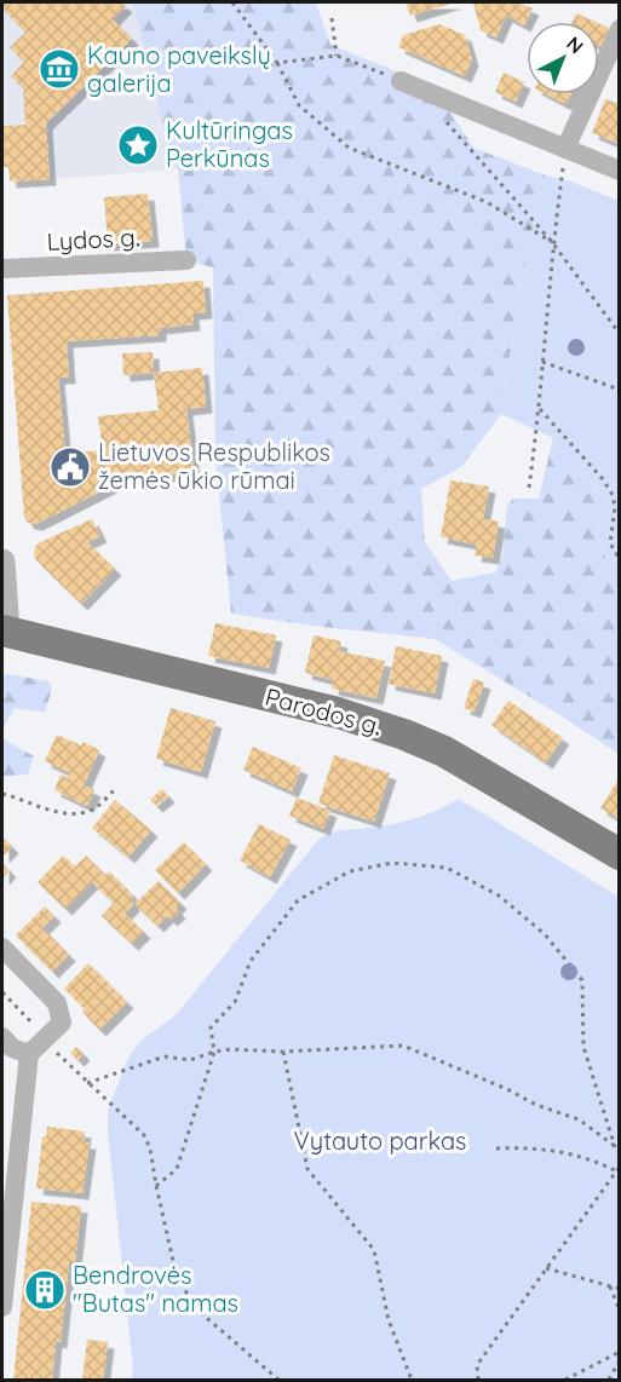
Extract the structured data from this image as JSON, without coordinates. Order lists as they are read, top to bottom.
{
  "streets": {
    "main road": ["Parodos g."],
    "street": ["Lydos g."]
  },
  "parks": ["Vytauto parkas"],
  "places": {
    "museum": ["Kauno paveikslų galerija"],
    "place": ["Kultūringas Perkūnas"],
    "public building": ["Lietuvos Respublikos žemės ūkio rūmai"],
    "building": ["Bendrovės \"Butas\" namas"]
  },
  "north": "top right"
}
